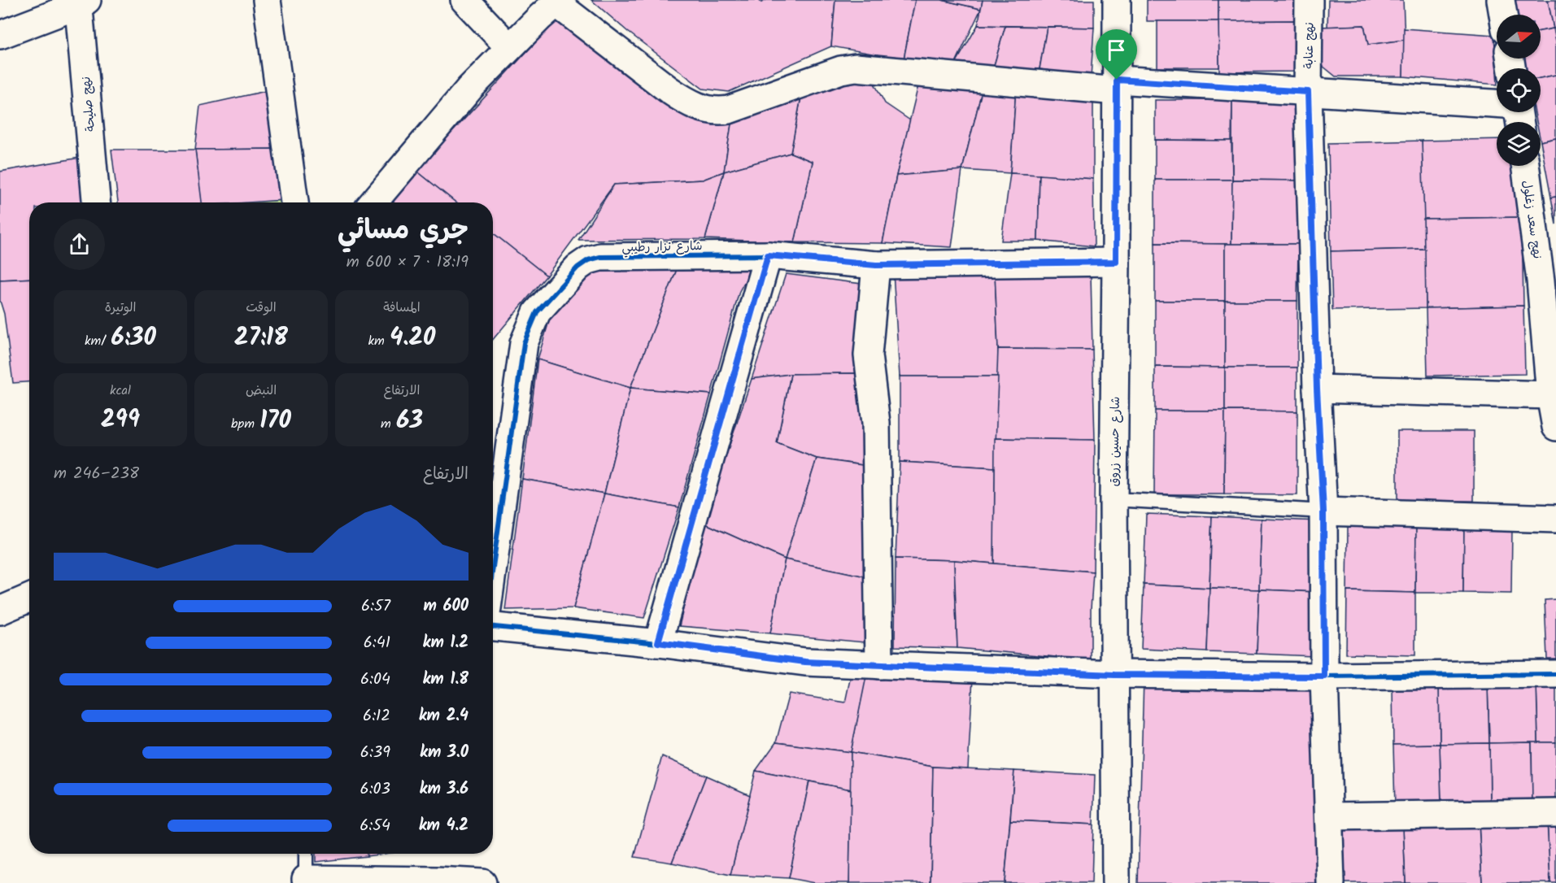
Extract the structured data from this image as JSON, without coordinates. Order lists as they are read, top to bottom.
{
  "streets": {
    "street": [
      "نهج عنابة",
      "نهج صليحة",
      "نهج سعد زغلول",
      "شارع نزار رطيبي",
      "شارع حسين زروق"
    ]
  },
  "crossings": [
    ["شارع نزار رطيبي", "شارع حسين زروق"]
  ],
  "north": "right",
  "page": {
    "heading": ["جري مسائي", "18:19 · 7 × 600 m"],
    "stats": [
      ["المسافة", "4.20 km"],
      ["الوقت", "27:18"],
      ["الوتيرة", "6:30 /km"],
      ["الارتفاع", "63 m"],
      ["النبض", "170 bpm"],
      ["kcal", "299"]
    ],
    "chart": ["الارتفاع", "238–246 m"],
    "list": [
      {
        "name": "600 m",
        "note": "6:57"
      },
      {
        "name": "1.2 km",
        "note": "6:41"
      },
      {
        "name": "1.8 km",
        "note": "6:04"
      },
      {
        "name": "2.4 km",
        "note": "6:12"
      },
      {
        "name": "3.0 km",
        "note": "6:39"
      },
      {
        "name": "3.6 km",
        "note": "6:03"
      },
      {
        "name": "4.2 km",
        "note": "6:54"
      }
    ]
  }
}
